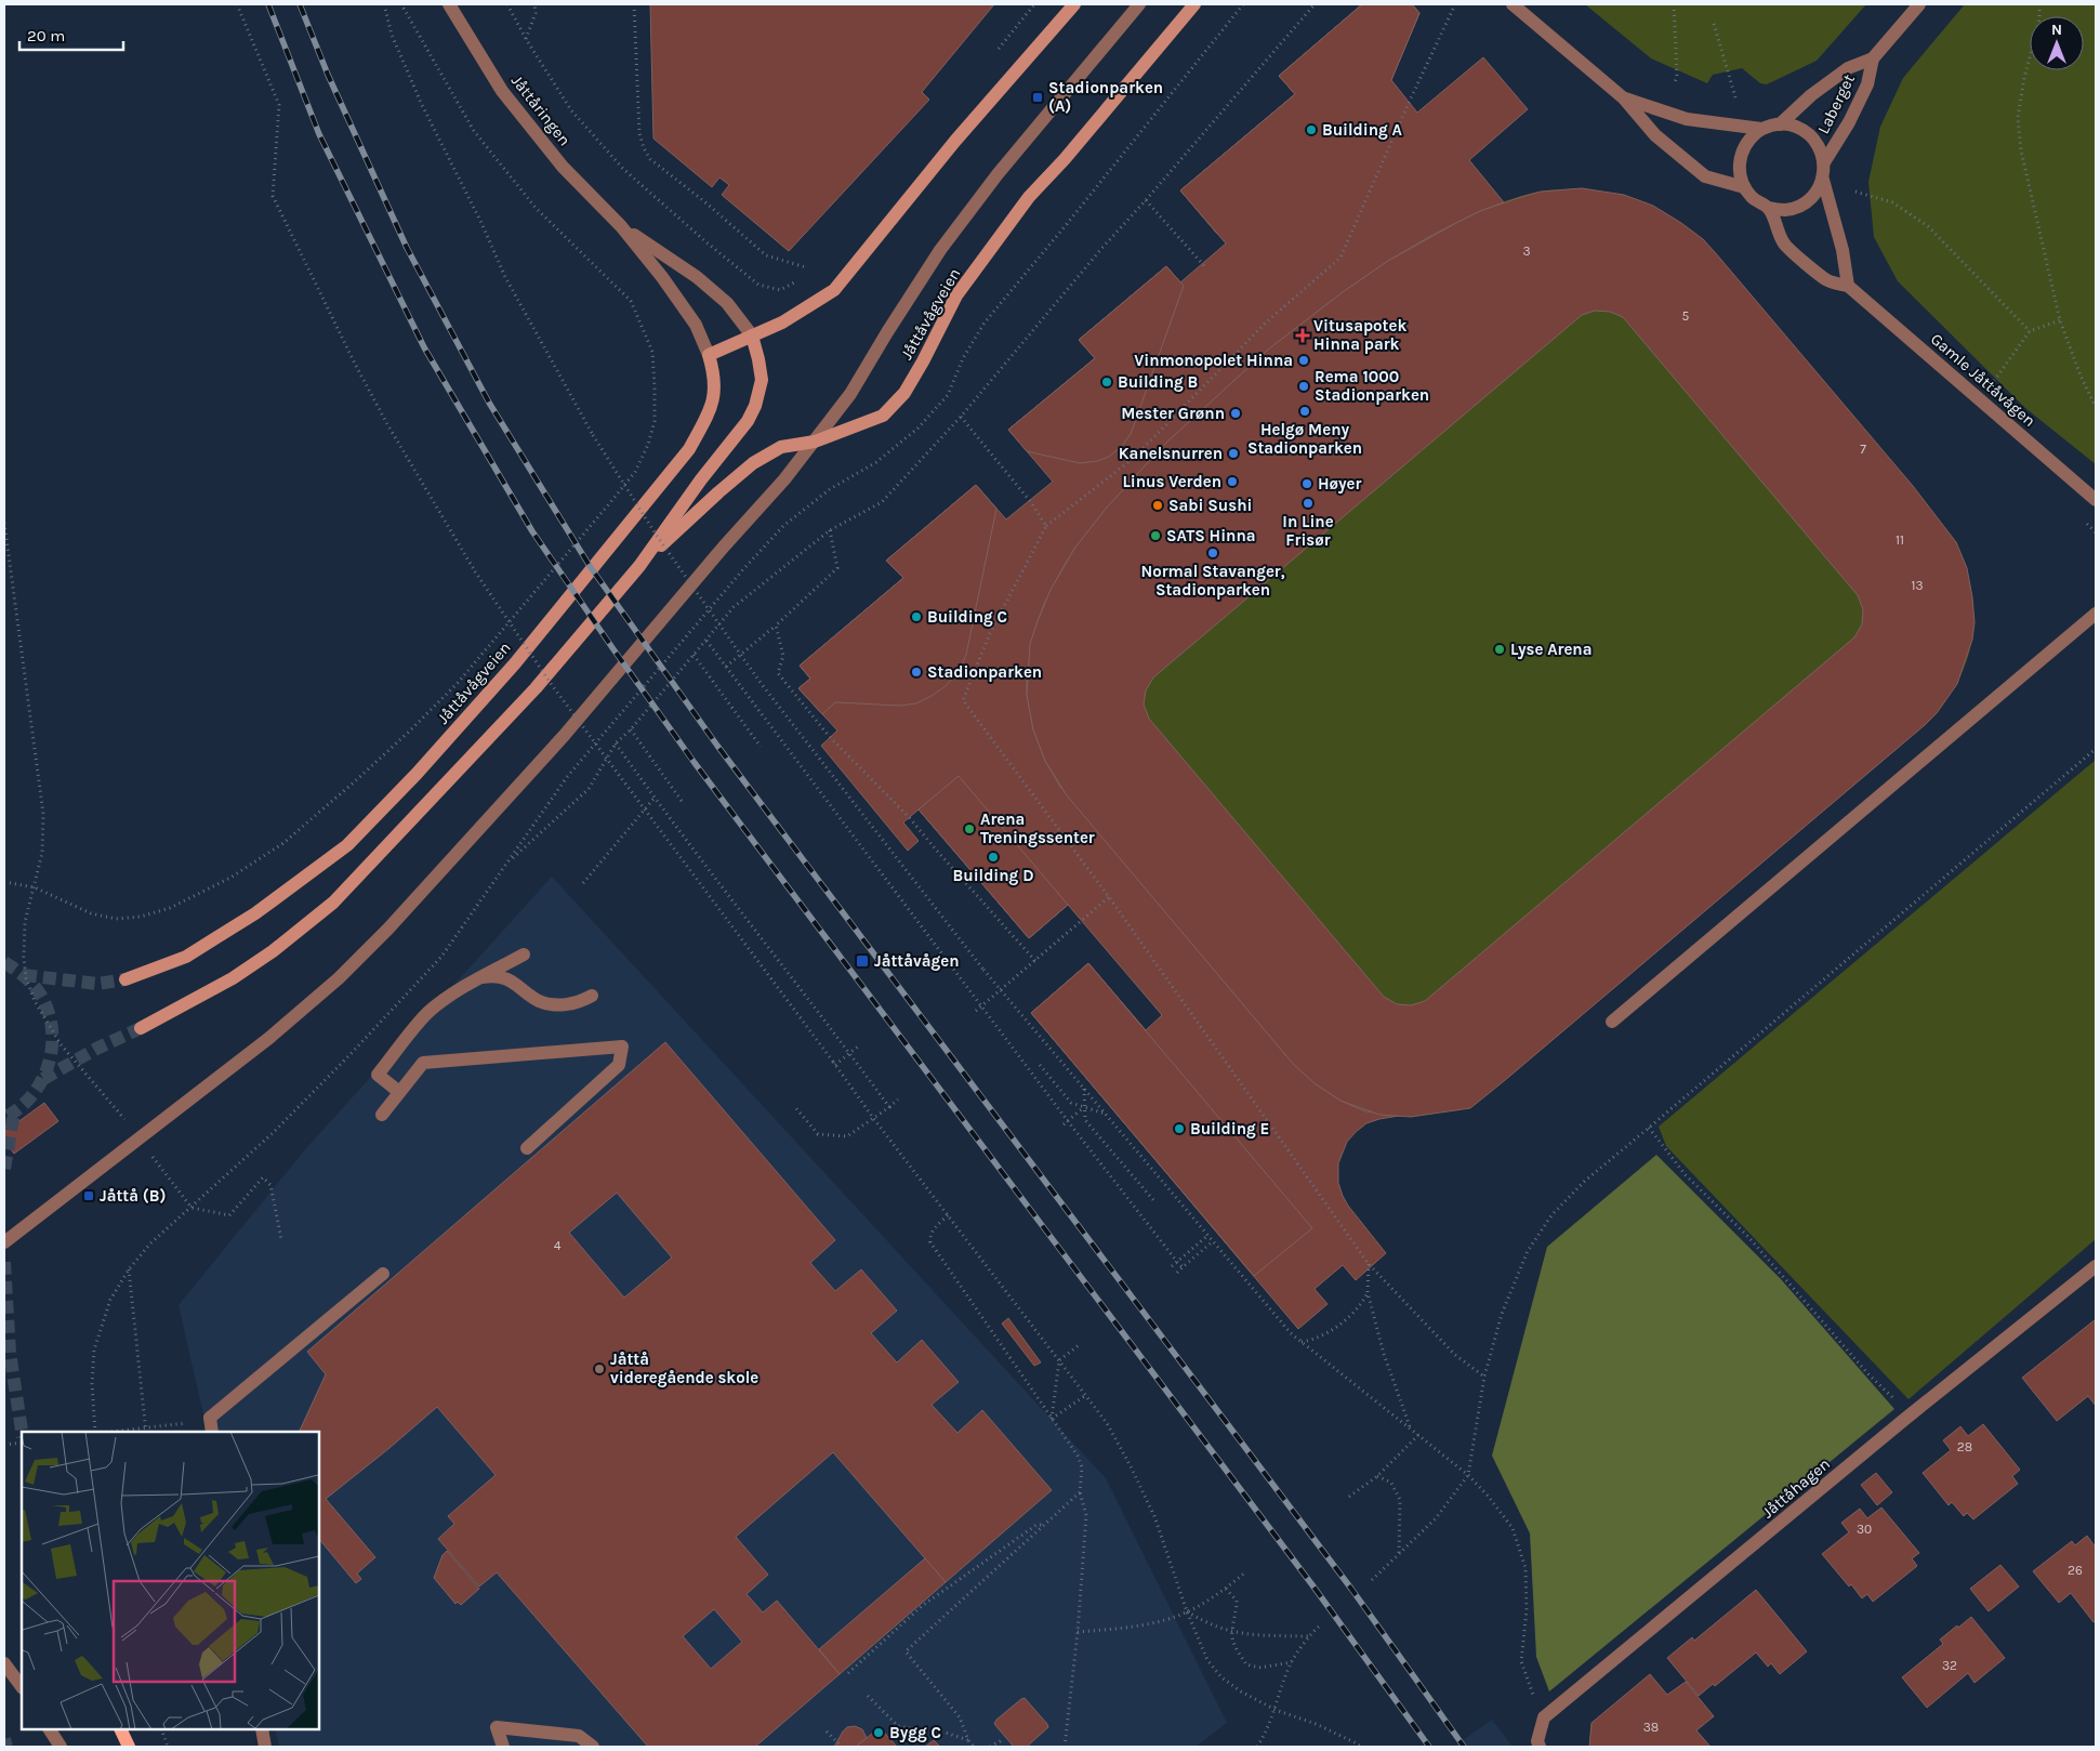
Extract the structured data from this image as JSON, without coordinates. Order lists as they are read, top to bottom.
{
  "streets": {
    "street": [
      "Laberget",
      "Jåttåringen",
      "Jåttåvågveien",
      "Gamle Jåttåvågen",
      "Jåttåhagen"
    ]
  },
  "crossings": [
    ["Laberget", "Gamle Jåttåvågen"],
    ["Jåttåringen", "Jåttåvågveien"]
  ],
  "places": {
    "transit": ["Stadionparken (A)", "Jåttåvågen", "Jåttå (B)"],
    "other": [
      "Building A",
      "Vinmonopolet Hinna",
      "Building B",
      "Rema 1000 Stadionparken",
      "Helgø Meny Stadionparken",
      "Mester Grønn",
      "Kanelsnurren",
      "Linus Verden",
      "Høyer",
      "In Line Frisør",
      "Sabi Sushi",
      "SATS Hinna",
      "Normal Stavanger, Stadionparken",
      "Building C",
      "Lyse Arena",
      "Stadionparken",
      "Arena Treningssenter",
      "Building D",
      "Building E",
      "Jåttå videregående skole",
      "Bygg C"
    ],
    "health": ["Vitusapotek Hinna park"]
  },
  "house_numbers": [
    "3",
    "5",
    "7",
    "11",
    "13",
    "4",
    "28",
    "30",
    "26",
    "32",
    "38"
  ],
  "scale_bar": "20 m",
  "north": "top"
}
